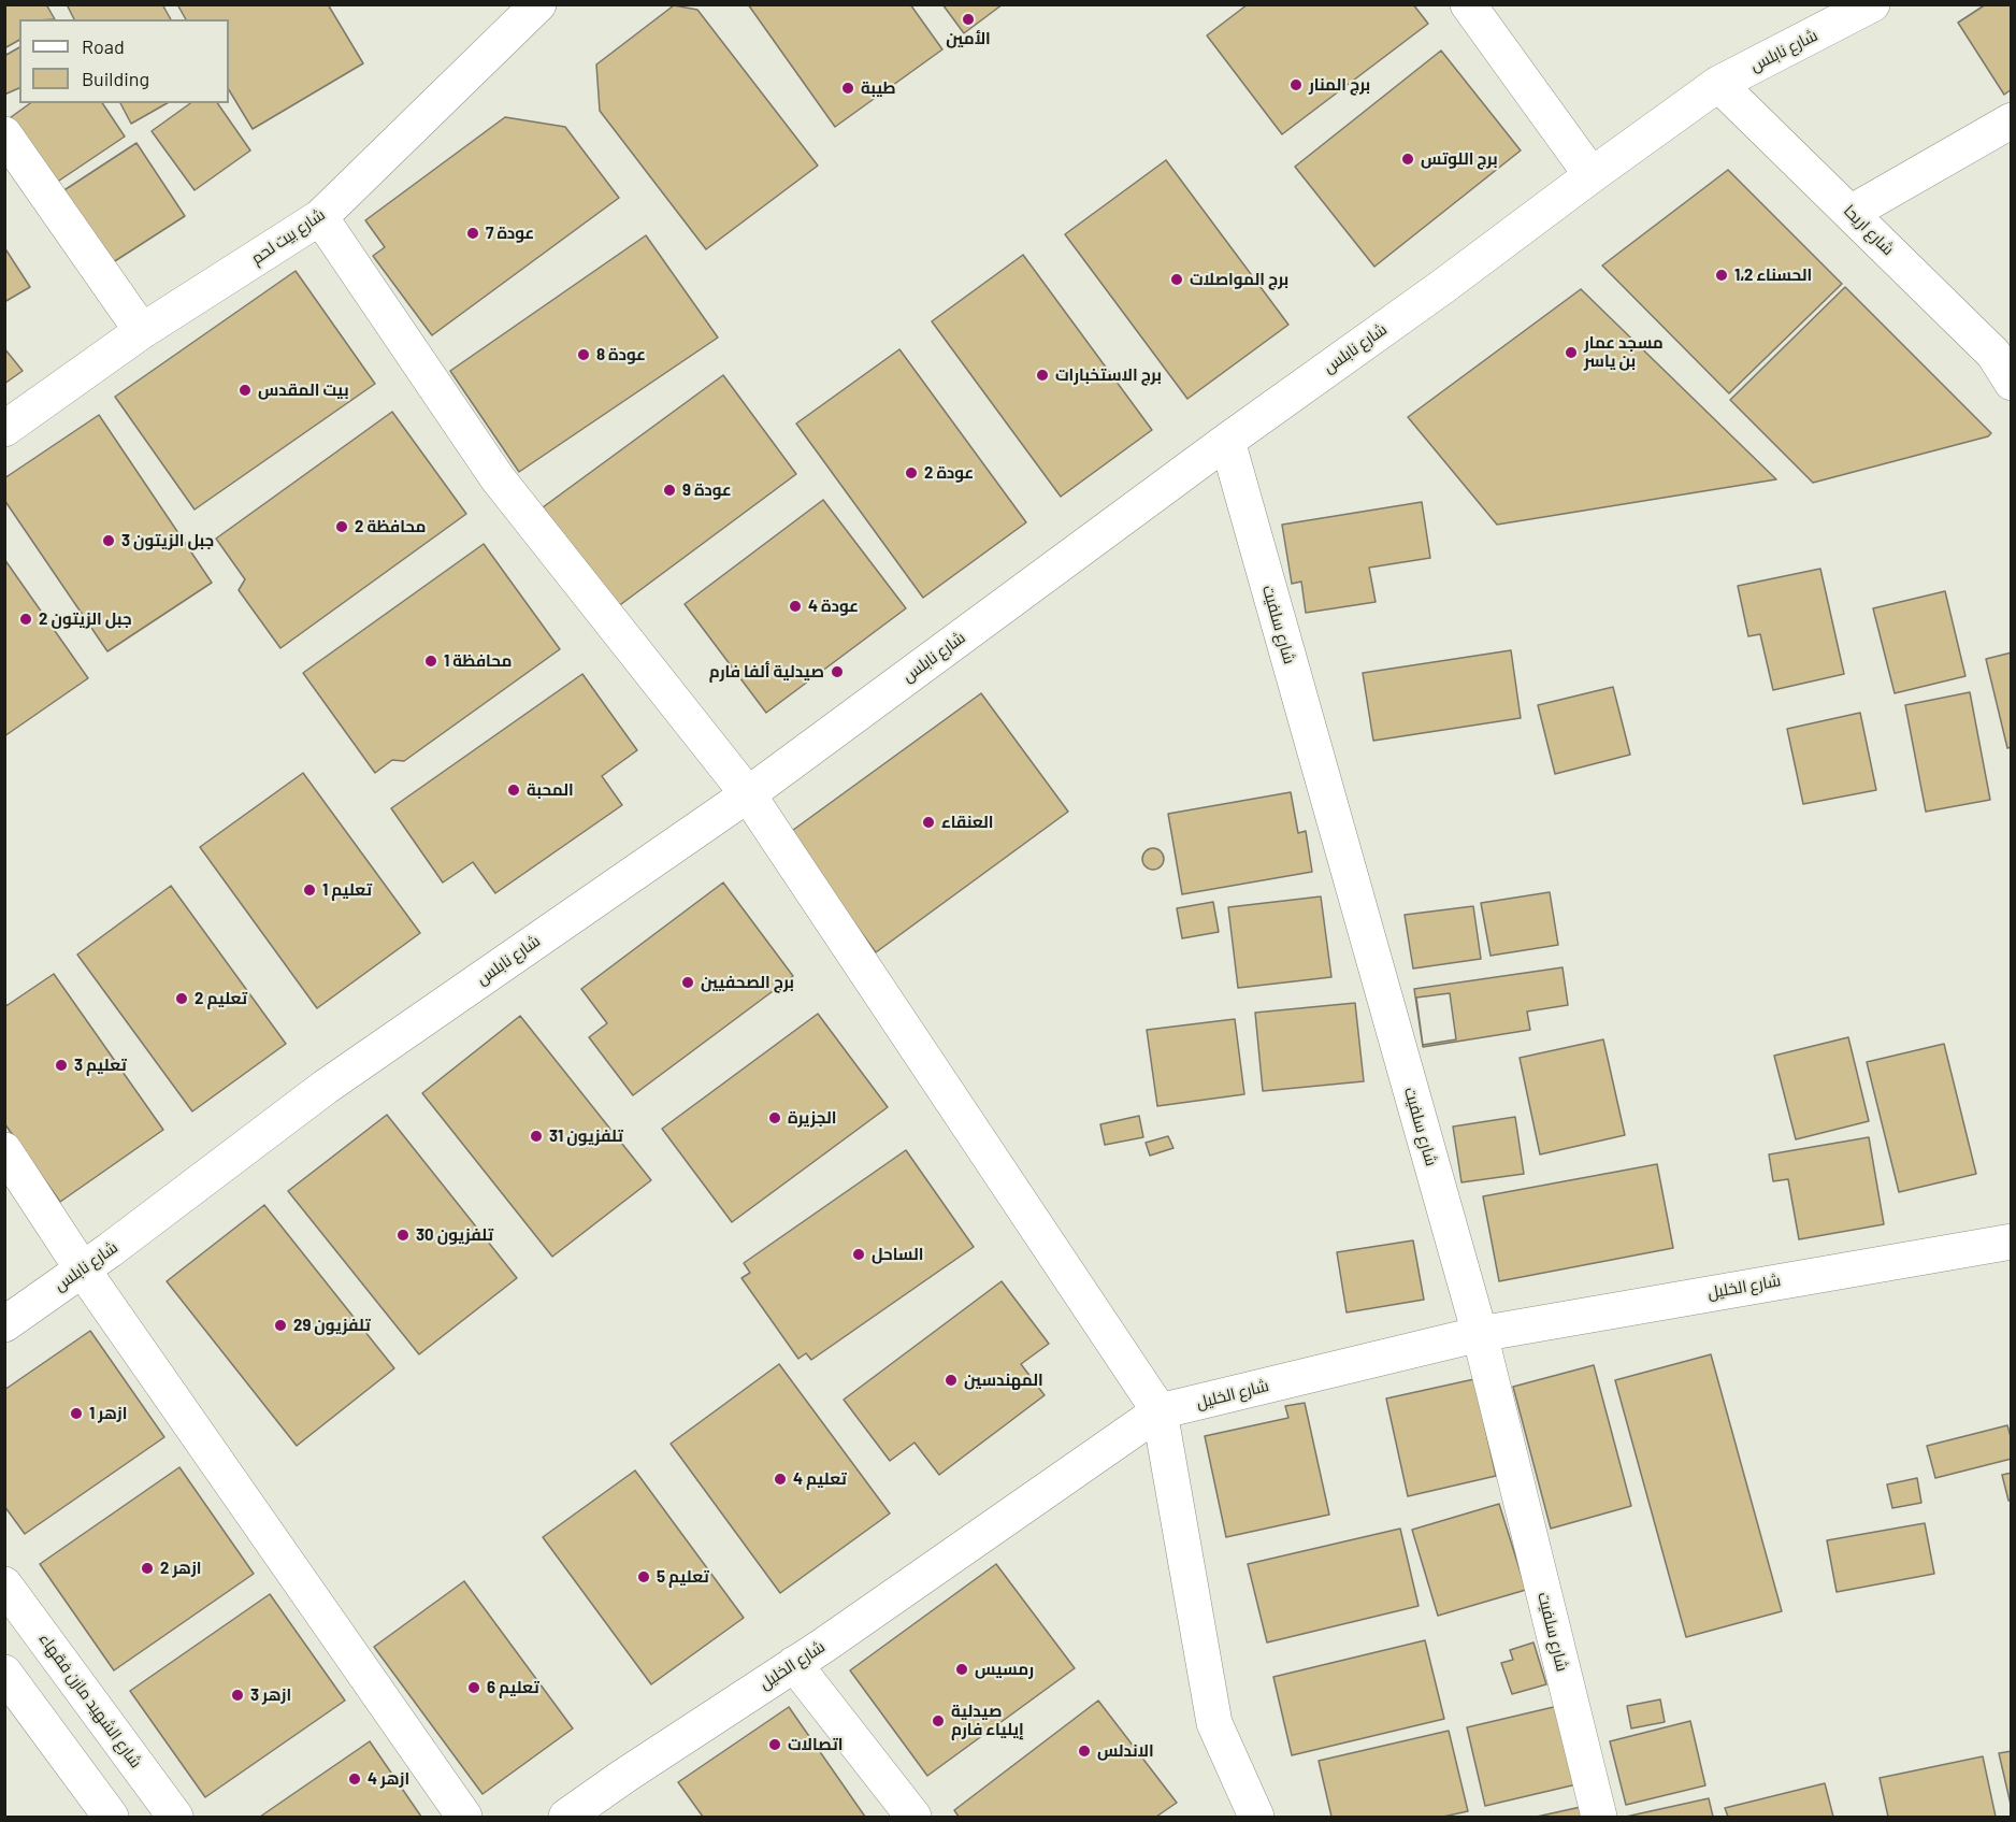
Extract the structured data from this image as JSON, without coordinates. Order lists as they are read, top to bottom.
{
  "streets": {
    "street": [
      "شارع نابلس",
      "شارع اريحا",
      "شارع بيت لحم",
      "شارع سلفيت",
      "شارع الخليل",
      "شارع الشهيد مازن فقهاء"
    ]
  },
  "crossings": [
    ["شارع نابلس", "شارع اريحا"],
    ["شارع نابلس", "شارع سلفيت"],
    ["شارع سلفيت", "شارع الخليل"]
  ],
  "places": [
    "الأمين",
    "برج المنار",
    "طيبة",
    "برج اللوتس",
    "عودة 7",
    "الحسناء 1،2",
    "برج المواصلات",
    "مسجد عمار بن ياسر",
    "عودة 8",
    "برج الاستخبارات",
    "بيت المقدس",
    "عودة 2",
    "عودة 9",
    "محافظة 2",
    "جبل الزيتون 3",
    "عودة 4",
    "جبل الزيتون 2",
    "محافظة 1",
    "صيدلية ألفا فارم",
    "المحبة",
    "العنقاء",
    "تعليم 1",
    "برج الصحفيين",
    "تعليم 2",
    "تعليم 3",
    "الجزيرة",
    "تلفزيون 31",
    "تلفزيون 30",
    "الساحل",
    "تلفزيون 29",
    "المهندسين",
    "ازهر 1",
    "تعليم 4",
    "ازهر 2",
    "تعليم 5",
    "رمسيس",
    "تعليم 6",
    "ازهر 3",
    "صيدلية إيلياء فارم",
    "اتصالات",
    "الاندلس",
    "ازهر 4"
  ],
  "legend": ["Road", "Building"]
}
